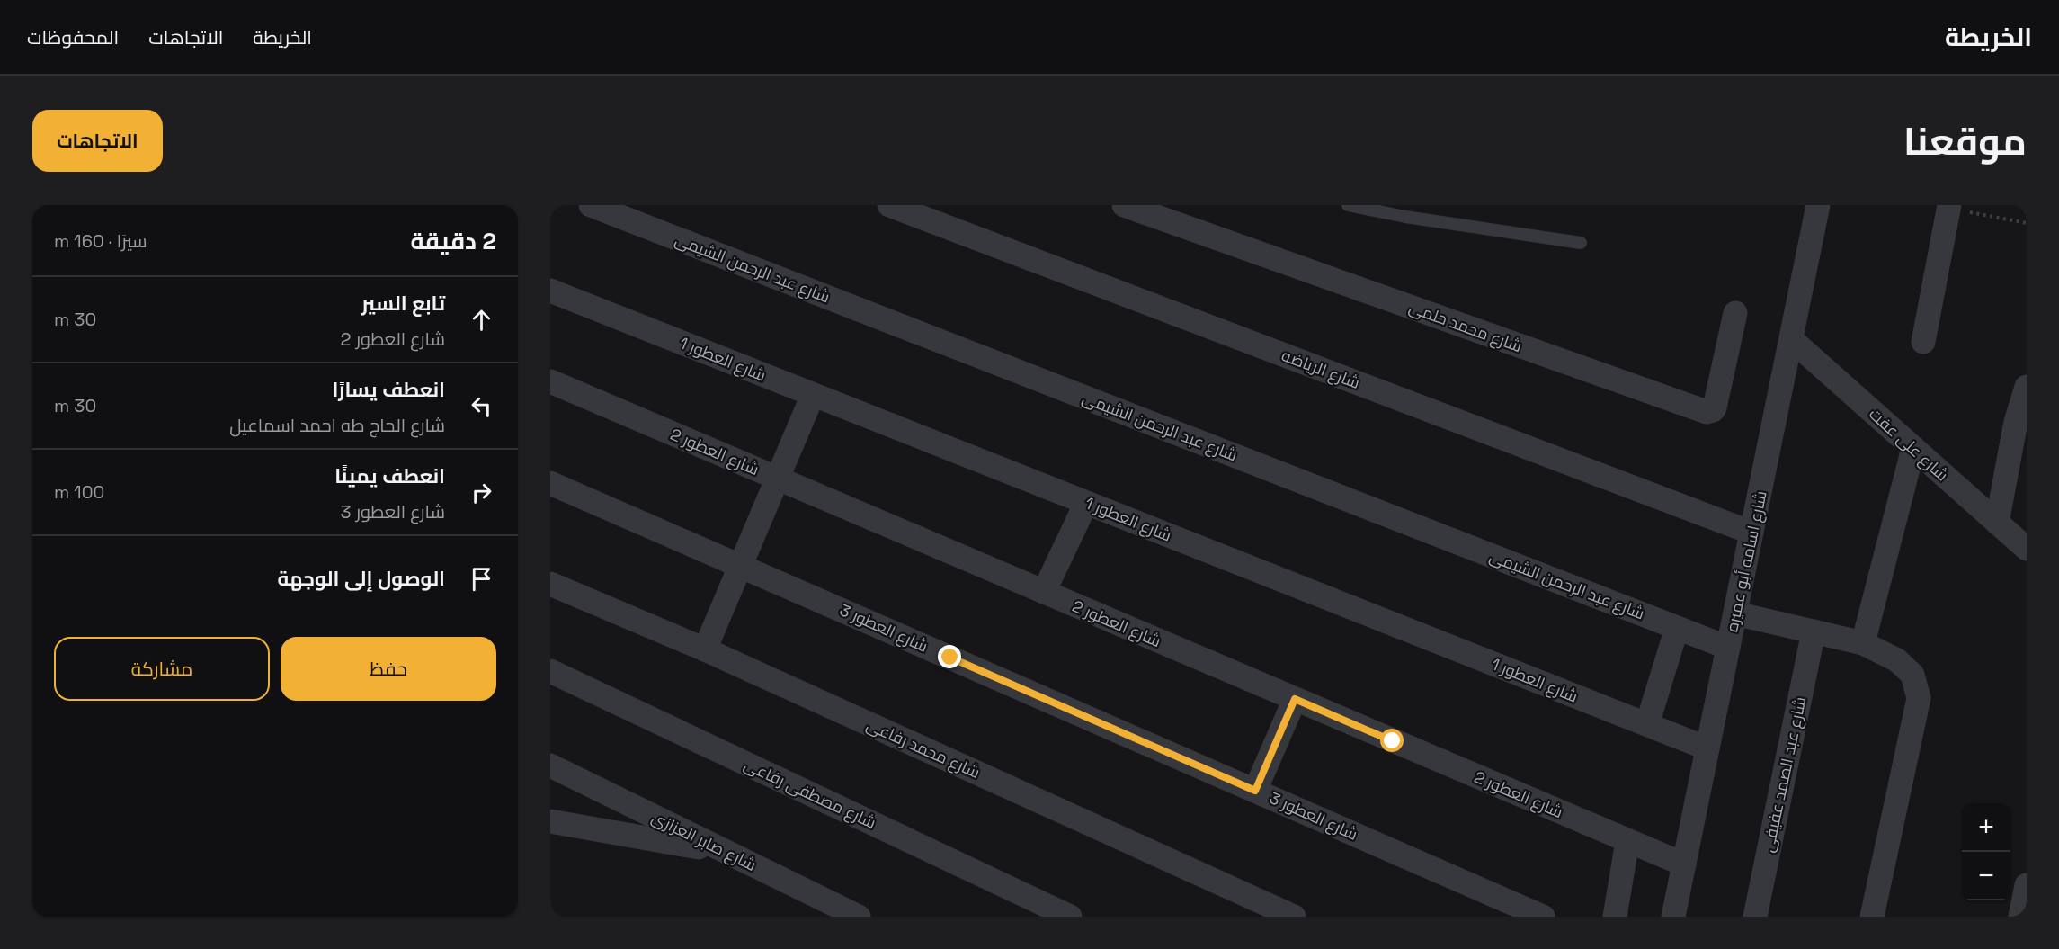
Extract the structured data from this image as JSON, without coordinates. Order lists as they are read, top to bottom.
{
  "streets": {
    "street": [
      "شارع عبد الرحمن الشيمى",
      "شارع محمد حلمى",
      "شارع العطور 1",
      "شارع الرياضه",
      "شارع على عفت",
      "شارع العطور 2",
      "شارع اسامه أبو عميره",
      "شارع العطور 3",
      "شارع محمد رفاعى",
      "شارع عبد الصمد عفيفى",
      "شارع مصطفى رفاعى",
      "شارع صابر العزازى"
    ]
  },
  "crossings": [
    ["شارع عبد الرحمن الشيمى", "شارع اسامه أبو عميره"],
    ["شارع العطور 1", "شارع اسامه أبو عميره"],
    ["شارع الرياضه", "شارع اسامه أبو عميره"],
    ["شارع على عفت", "شارع اسامه أبو عميره"],
    ["شارع العطور 2", "شارع اسامه أبو عميره"]
  ],
  "page": {
    "header": "الخريطة",
    "nav": ["الخريطة", "الاتجاهات", "المحفوظات"],
    "title": "موقعنا",
    "buttons": [
      "الاتجاهات",
      ["حفظ", "مشاركة"]
    ],
    "heading": ["2 دقيقة", "سيرًا · 160 m"],
    "list": [
      ["تابع السير", "شارع العطور 2", "30 m"],
      ["انعطف يسارًا", "شارع الحاج طه احمد اسماعيل", "30 m"],
      ["انعطف يمينًا", "شارع العطور 3", "100 m"],
      "الوصول إلى الوجهة"
    ],
    "map_buttons": ["+", "−"]
  }
}
